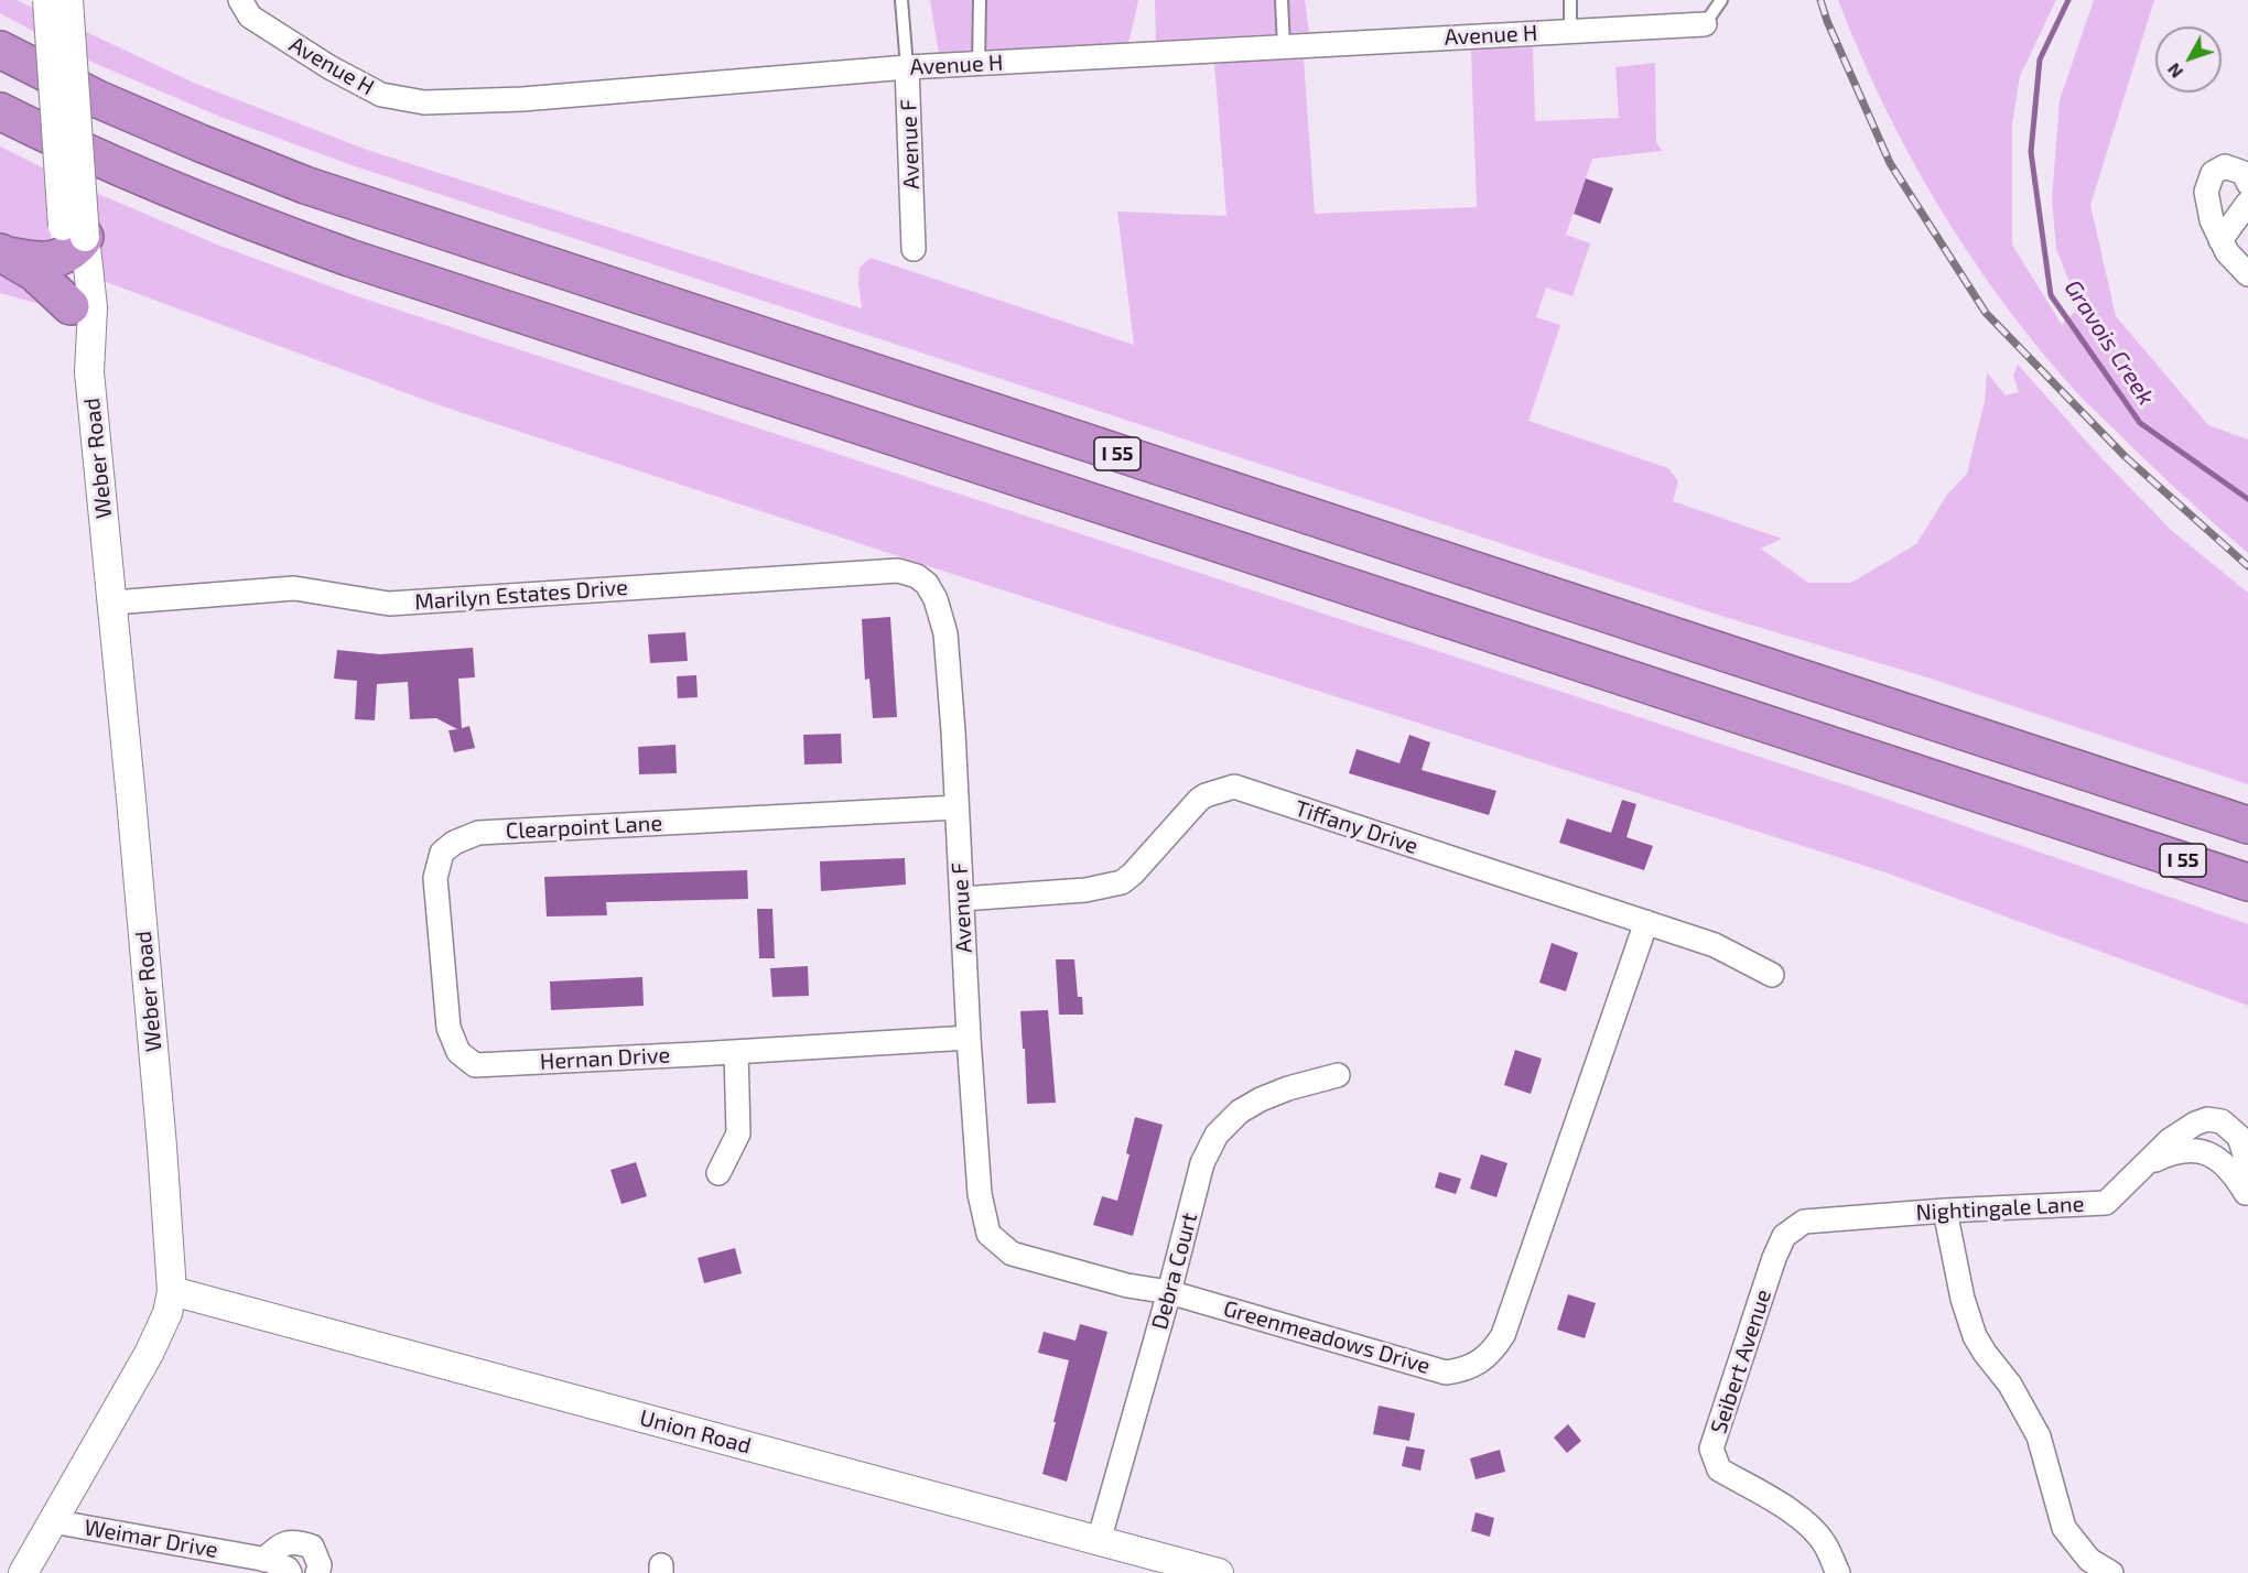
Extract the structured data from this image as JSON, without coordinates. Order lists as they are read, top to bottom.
{
  "streets": {
    "highway": ["I 55"],
    "street": [
      "Avenue H",
      "Avenue F",
      "Weber Road",
      "Marilyn Estates Drive",
      "Clearpoint Lane",
      "Tiffany Drive",
      "Hernan Drive",
      "Nightingale Lane",
      "Debra Court",
      "Greenmeadows Drive",
      "Seibert Avenue",
      "Union Road",
      "Weimar Drive"
    ]
  },
  "crossings": [
    ["Avenue H", "Avenue F"],
    ["Avenue F", "Marilyn Estates Drive"],
    ["Avenue F", "Clearpoint Lane"],
    ["Avenue F", "Tiffany Drive"],
    ["Avenue F", "Hernan Drive"],
    ["Avenue F", "Greenmeadows Drive"],
    ["Weber Road", "Marilyn Estates Drive"],
    ["Weber Road", "Union Road"],
    ["Weber Road", "Weimar Drive"],
    ["Clearpoint Lane", "Hernan Drive"],
    ["Tiffany Drive", "Greenmeadows Drive"],
    ["Nightingale Lane", "Seibert Avenue"],
    ["Debra Court", "Greenmeadows Drive"],
    ["Debra Court", "Union Road"]
  ],
  "water": ["Gravois Creek"],
  "north": "bottom left"
}
